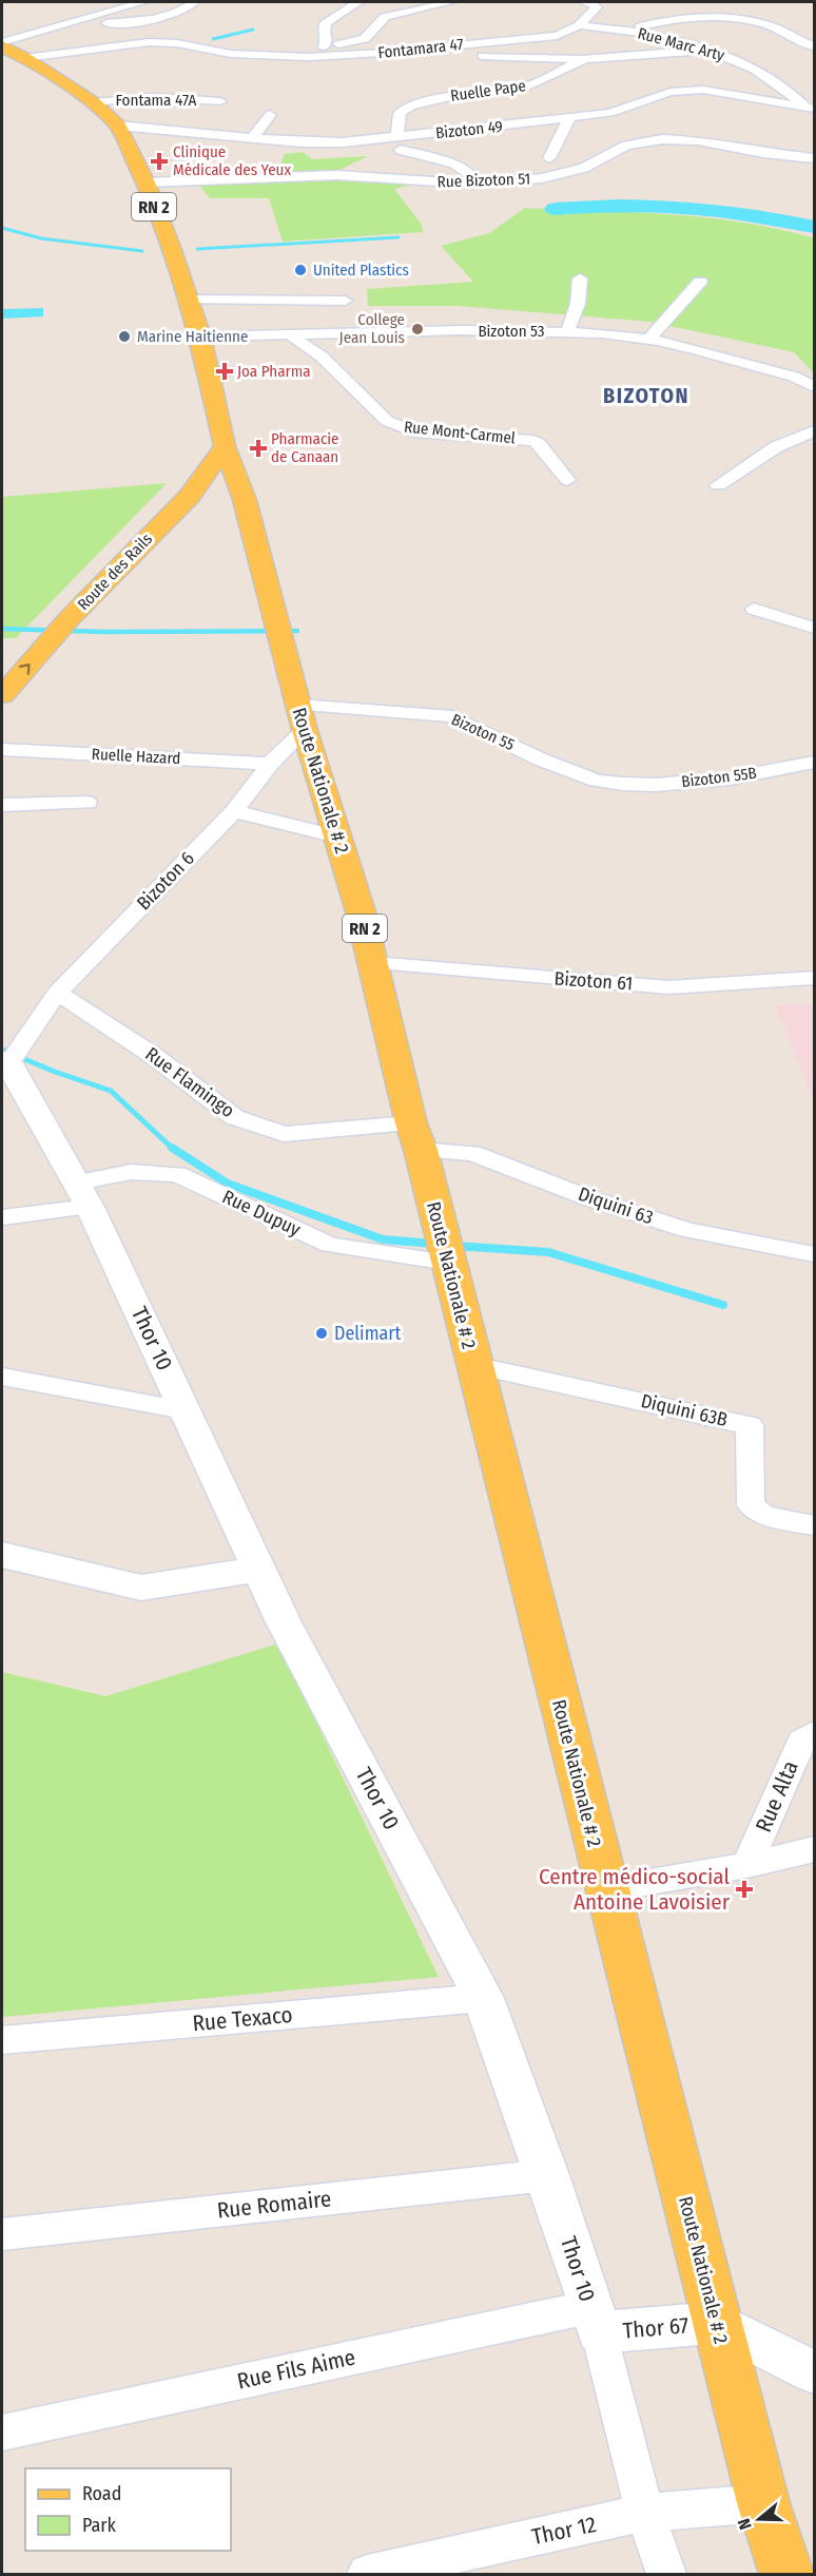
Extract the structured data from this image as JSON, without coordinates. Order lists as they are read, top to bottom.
{
  "streets": {
    "main road": ["RN 2", "Route des Rails", "Route Nationale # 2"],
    "street": [
      "Rue Marc Arty",
      "Fontamara 47",
      "Ruelle Pape",
      "Fontama 47A",
      "Bizoton 49",
      "Rue Bizoton 51",
      "Bizoton 53",
      "Rue Mont-Carmel",
      "Bizoton 55",
      "Ruelle Hazard",
      "Bizoton 55B",
      "Bizoton 6",
      "Bizoton 61",
      "Rue Flamingo",
      "Diquini 63",
      "Rue Dupuy",
      "Thor 10",
      "Diquini 63B",
      "Rue Alta",
      "Rue Texaco",
      "Rue Romaire",
      "Thor 67",
      "Rue Fils Aime",
      "Thor 12"
    ]
  },
  "crossings": [
    ["Rue Marc Arty", "Fontamara 47"],
    ["Rue Marc Arty", "Ruelle Pape"],
    ["Rue Marc Arty", "Bizoton 49"],
    ["Fontamara 47", "Route Nationale # 2"],
    ["Ruelle Pape", "Bizoton 49"],
    ["Fontama 47A", "Route Nationale # 2"],
    ["Bizoton 49", "Route Nationale # 2"],
    ["Rue Bizoton 51", "Route Nationale # 2"],
    ["Bizoton 53", "Rue Mont-Carmel"],
    ["Bizoton 53", "Route Nationale # 2"],
    ["Route des Rails", "Route Nationale # 2"],
    ["Bizoton 55", "Bizoton 55B"],
    ["Bizoton 55", "Route Nationale # 2"],
    ["Bizoton 55", "Bizoton 6"],
    ["Ruelle Hazard", "Bizoton 6"],
    ["Route Nationale # 2", "Bizoton 6"],
    ["Route Nationale # 2", "Bizoton 61"],
    ["Route Nationale # 2", "Rue Flamingo"],
    ["Route Nationale # 2", "Diquini 63"],
    ["Route Nationale # 2", "Rue Dupuy"],
    ["Route Nationale # 2", "Diquini 63B"],
    ["Route Nationale # 2", "Thor 67"],
    ["Route Nationale # 2", "Thor 12"],
    ["Bizoton 6", "Rue Flamingo"],
    ["Bizoton 6", "Thor 10"],
    ["Rue Flamingo", "Diquini 63"],
    ["Rue Dupuy", "Thor 10"],
    ["Thor 10", "Rue Texaco"],
    ["Thor 10", "Rue Romaire"],
    ["Thor 10", "Thor 67"],
    ["Thor 10", "Rue Fils Aime"],
    ["Thor 10", "Thor 12"],
    ["Thor 67", "Rue Fils Aime"]
  ],
  "districts": ["BIZOTON"],
  "places": {
    "health": [
      "Clinique Médicale des Yeux",
      "Joa Pharma",
      "Pharmacie de Canaan",
      "Centre médico-social Antoine Lavoisier"
    ],
    "other": [
      "United Plastics",
      "College Jean Louis",
      "Marine Haitienne",
      "Delimart"
    ]
  },
  "legend": ["Road", "Park"],
  "north": "left"
}
